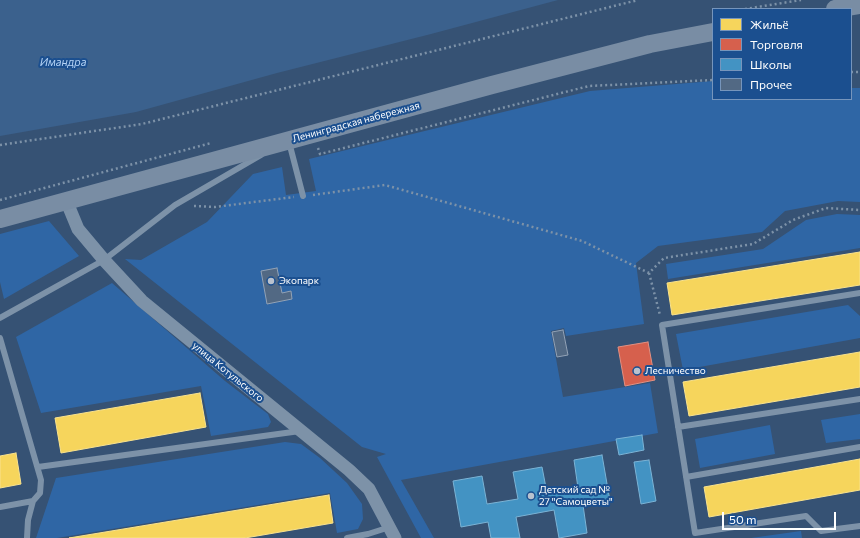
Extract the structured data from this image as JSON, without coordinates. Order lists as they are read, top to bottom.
{
  "streets": {
    "main road": ["Ленинградская набережная"],
    "street": ["улица Котульского"]
  },
  "crossings": [
    ["Ленинградская набережная", "улица Котульского"]
  ],
  "water": ["Имандра"],
  "places": ["Экопарк", "Лесничество", "Детский сад № 27 \"Самоцветы\""],
  "legend": [
    "Жильё",
    "Торговля",
    "Школы",
    "Прочее"
  ],
  "scale_bar": "50 m"
}
